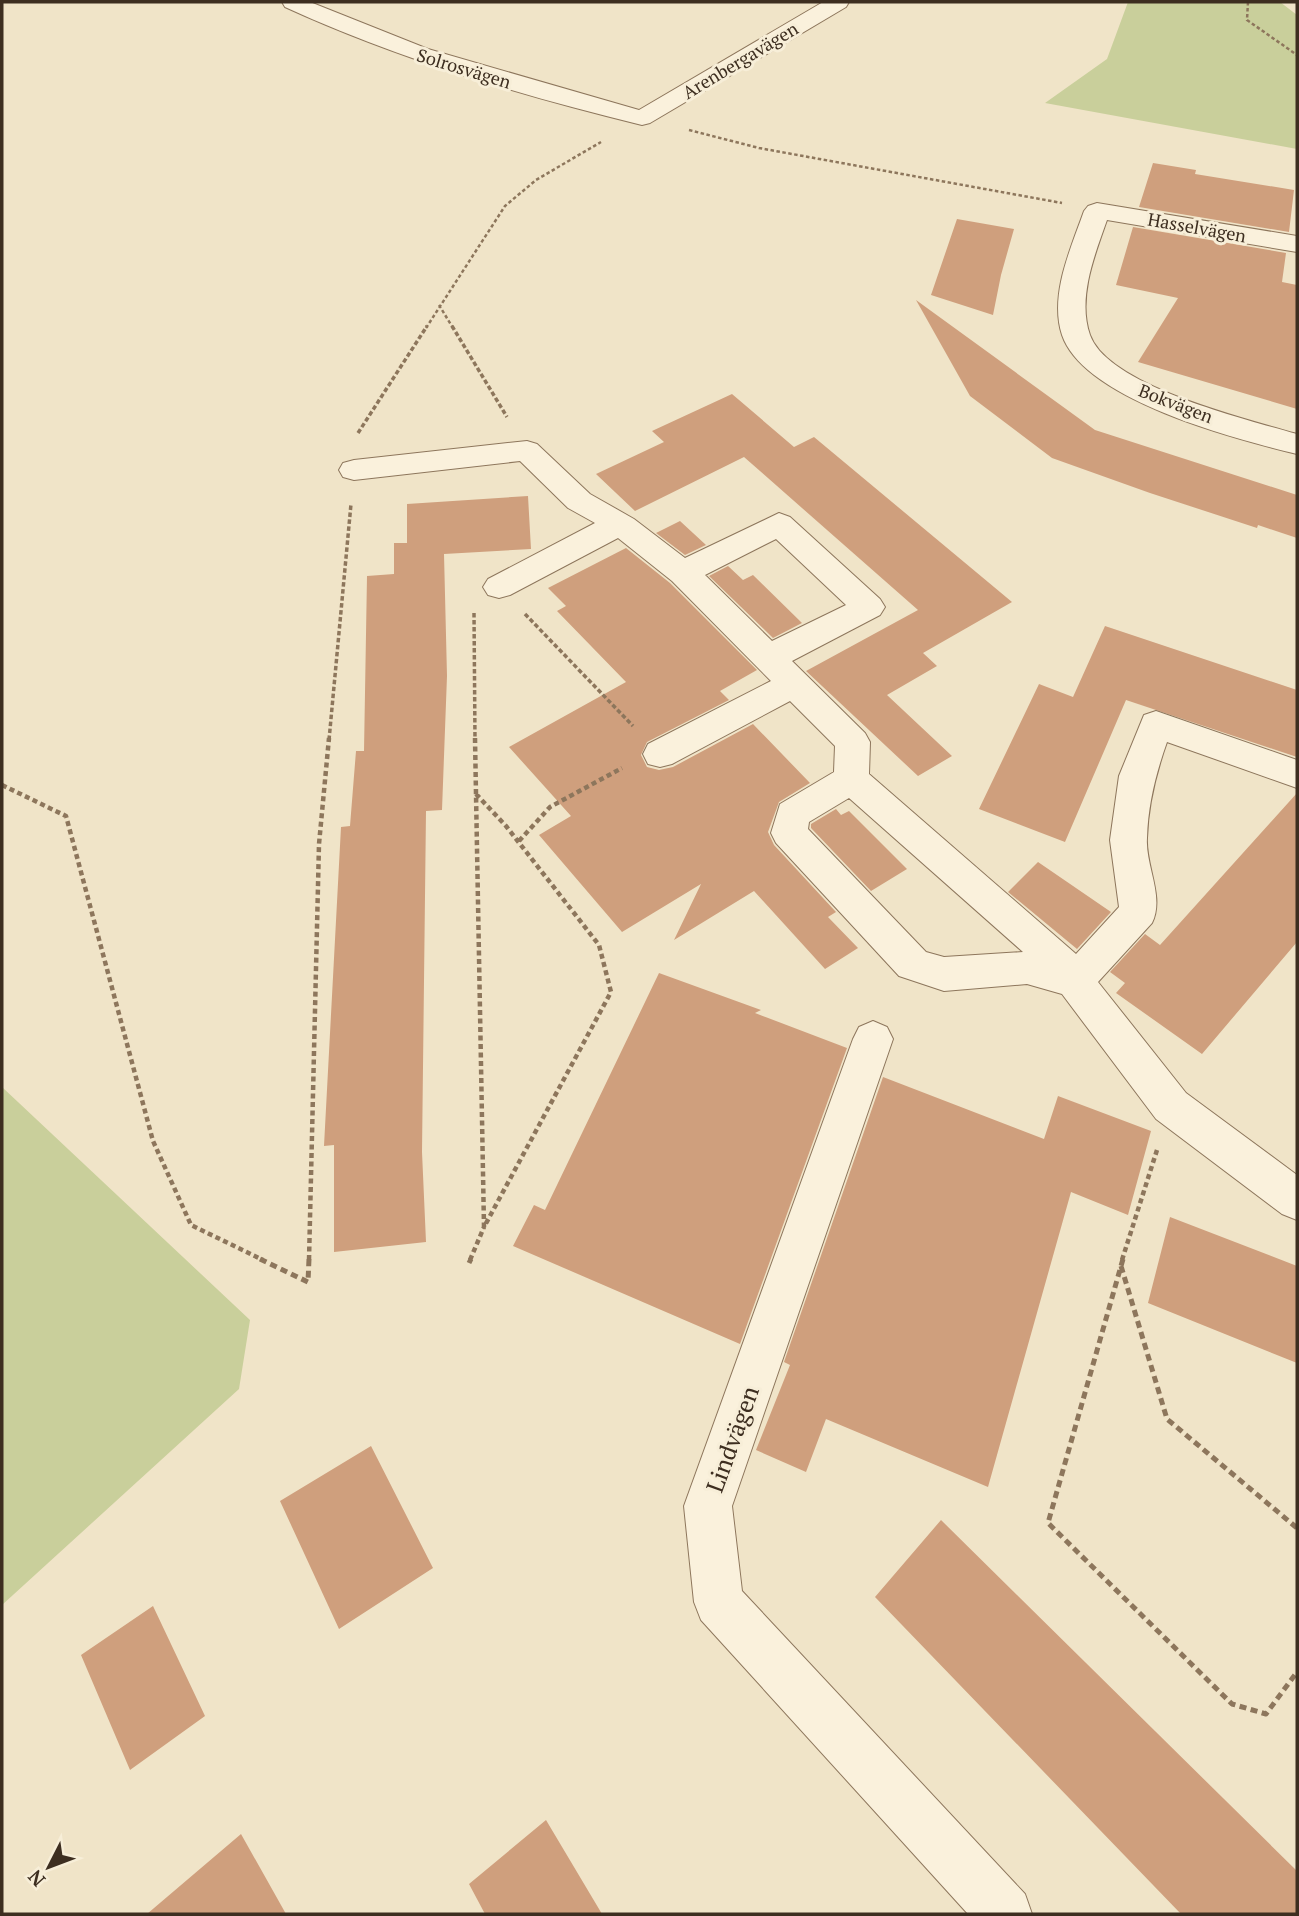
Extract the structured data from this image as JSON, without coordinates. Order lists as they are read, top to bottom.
{
  "streets": {
    "street": [
      "Arenbergavägen",
      "Solrosvägen",
      "Hasselvägen",
      "Bokvägen",
      "Lindvägen"
    ]
  },
  "crossings": [
    ["Arenbergavägen", "Solrosvägen"],
    ["Hasselvägen", "Bokvägen"]
  ],
  "north": "bottom left"
}
